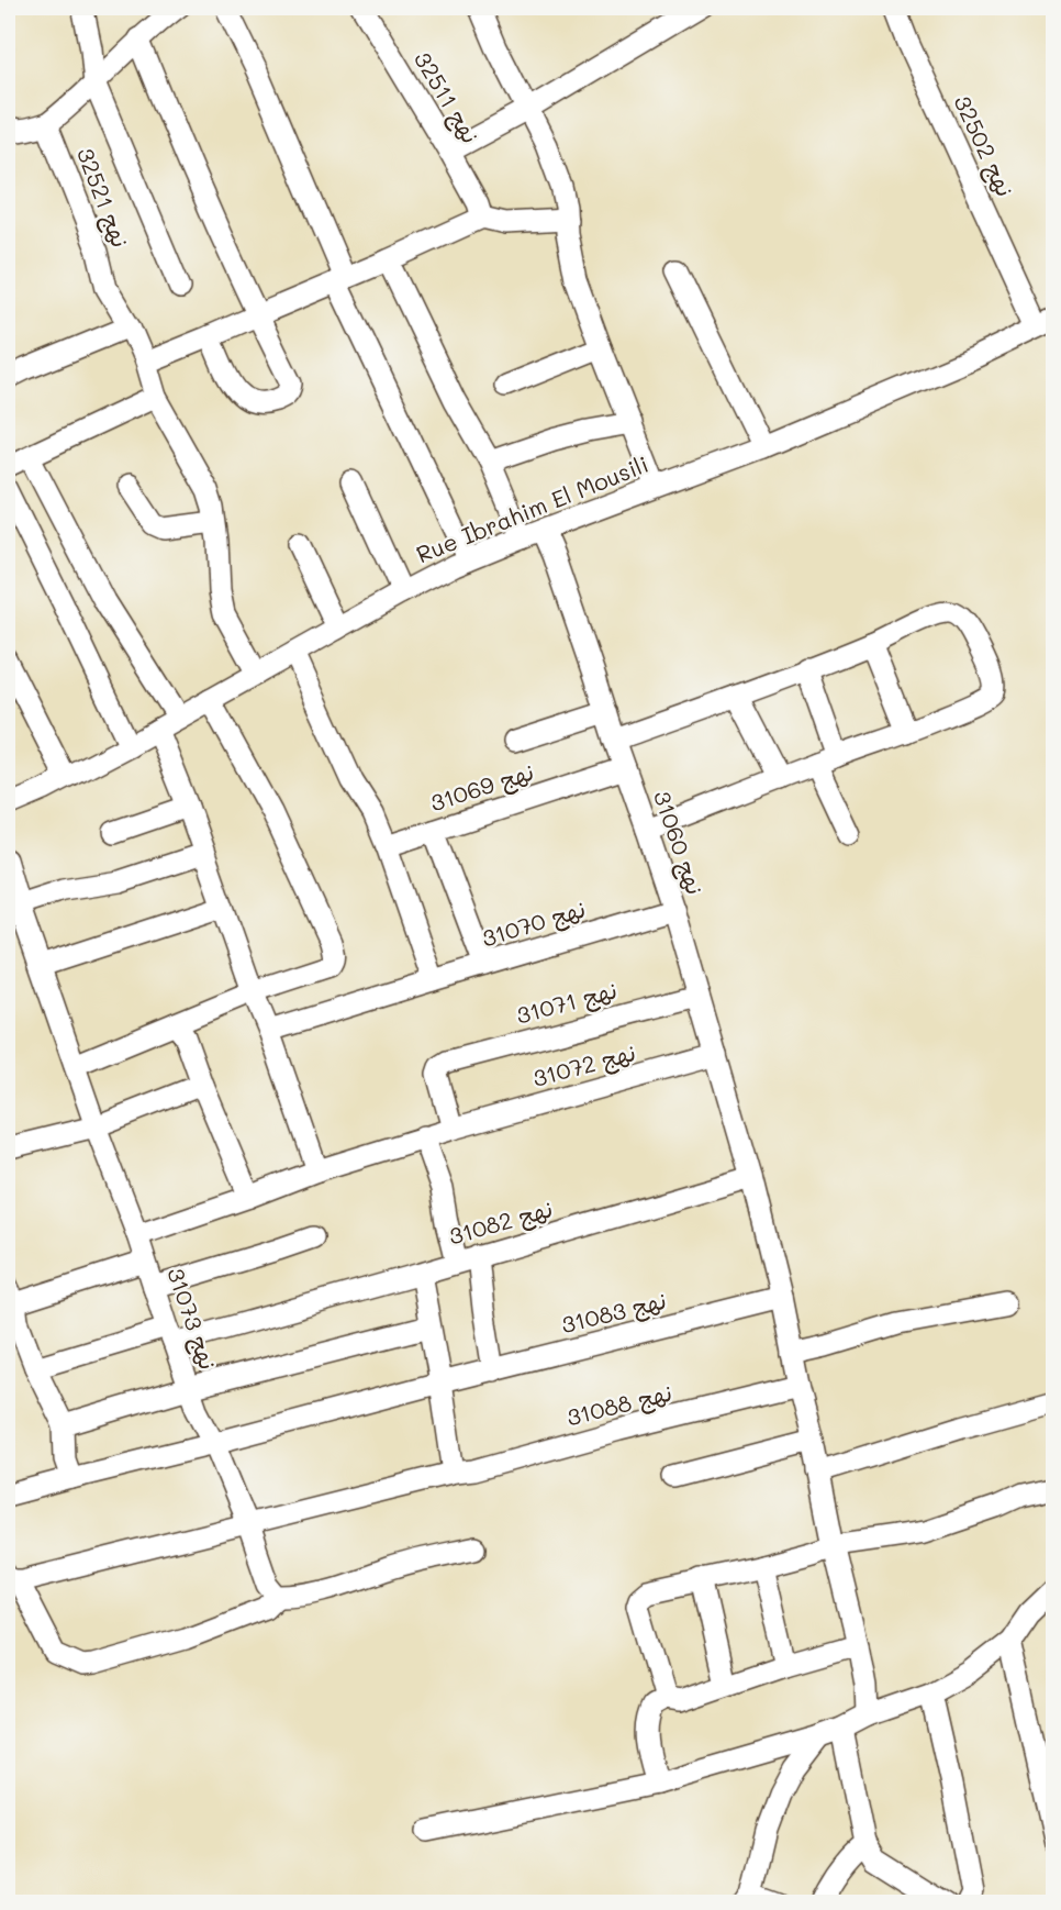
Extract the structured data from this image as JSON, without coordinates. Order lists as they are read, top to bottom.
{
  "streets": {
    "street": [
      "نهج 32511",
      "نهج 32502",
      "نهج 32521",
      "Rue Ibrahim El Mousili",
      "نهج 31069",
      "نهج 31060",
      "نهج 31070",
      "نهج 31071",
      "نهج 31072",
      "نهج 31082",
      "نهج 31083",
      "نهج 31073",
      "نهج 31088"
    ]
  },
  "crossings": [
    ["نهج 32502", "Rue Ibrahim El Mousili"],
    ["نهج 32521", "Rue Ibrahim El Mousili"],
    ["Rue Ibrahim El Mousili", "نهج 31060"],
    ["نهج 31069", "نهج 31060"],
    ["نهج 31060", "نهج 31070"],
    ["نهج 31060", "نهج 31071"],
    ["نهج 31060", "نهج 31072"],
    ["نهج 31060", "نهج 31082"],
    ["نهج 31060", "نهج 31083"],
    ["نهج 31071", "نهج 31072"],
    ["نهج 31072", "نهج 31073"],
    ["نهج 31082", "نهج 31073"],
    ["نهج 31083", "نهج 31073"],
    ["نهج 31073", "نهج 31088"]
  ]
}
